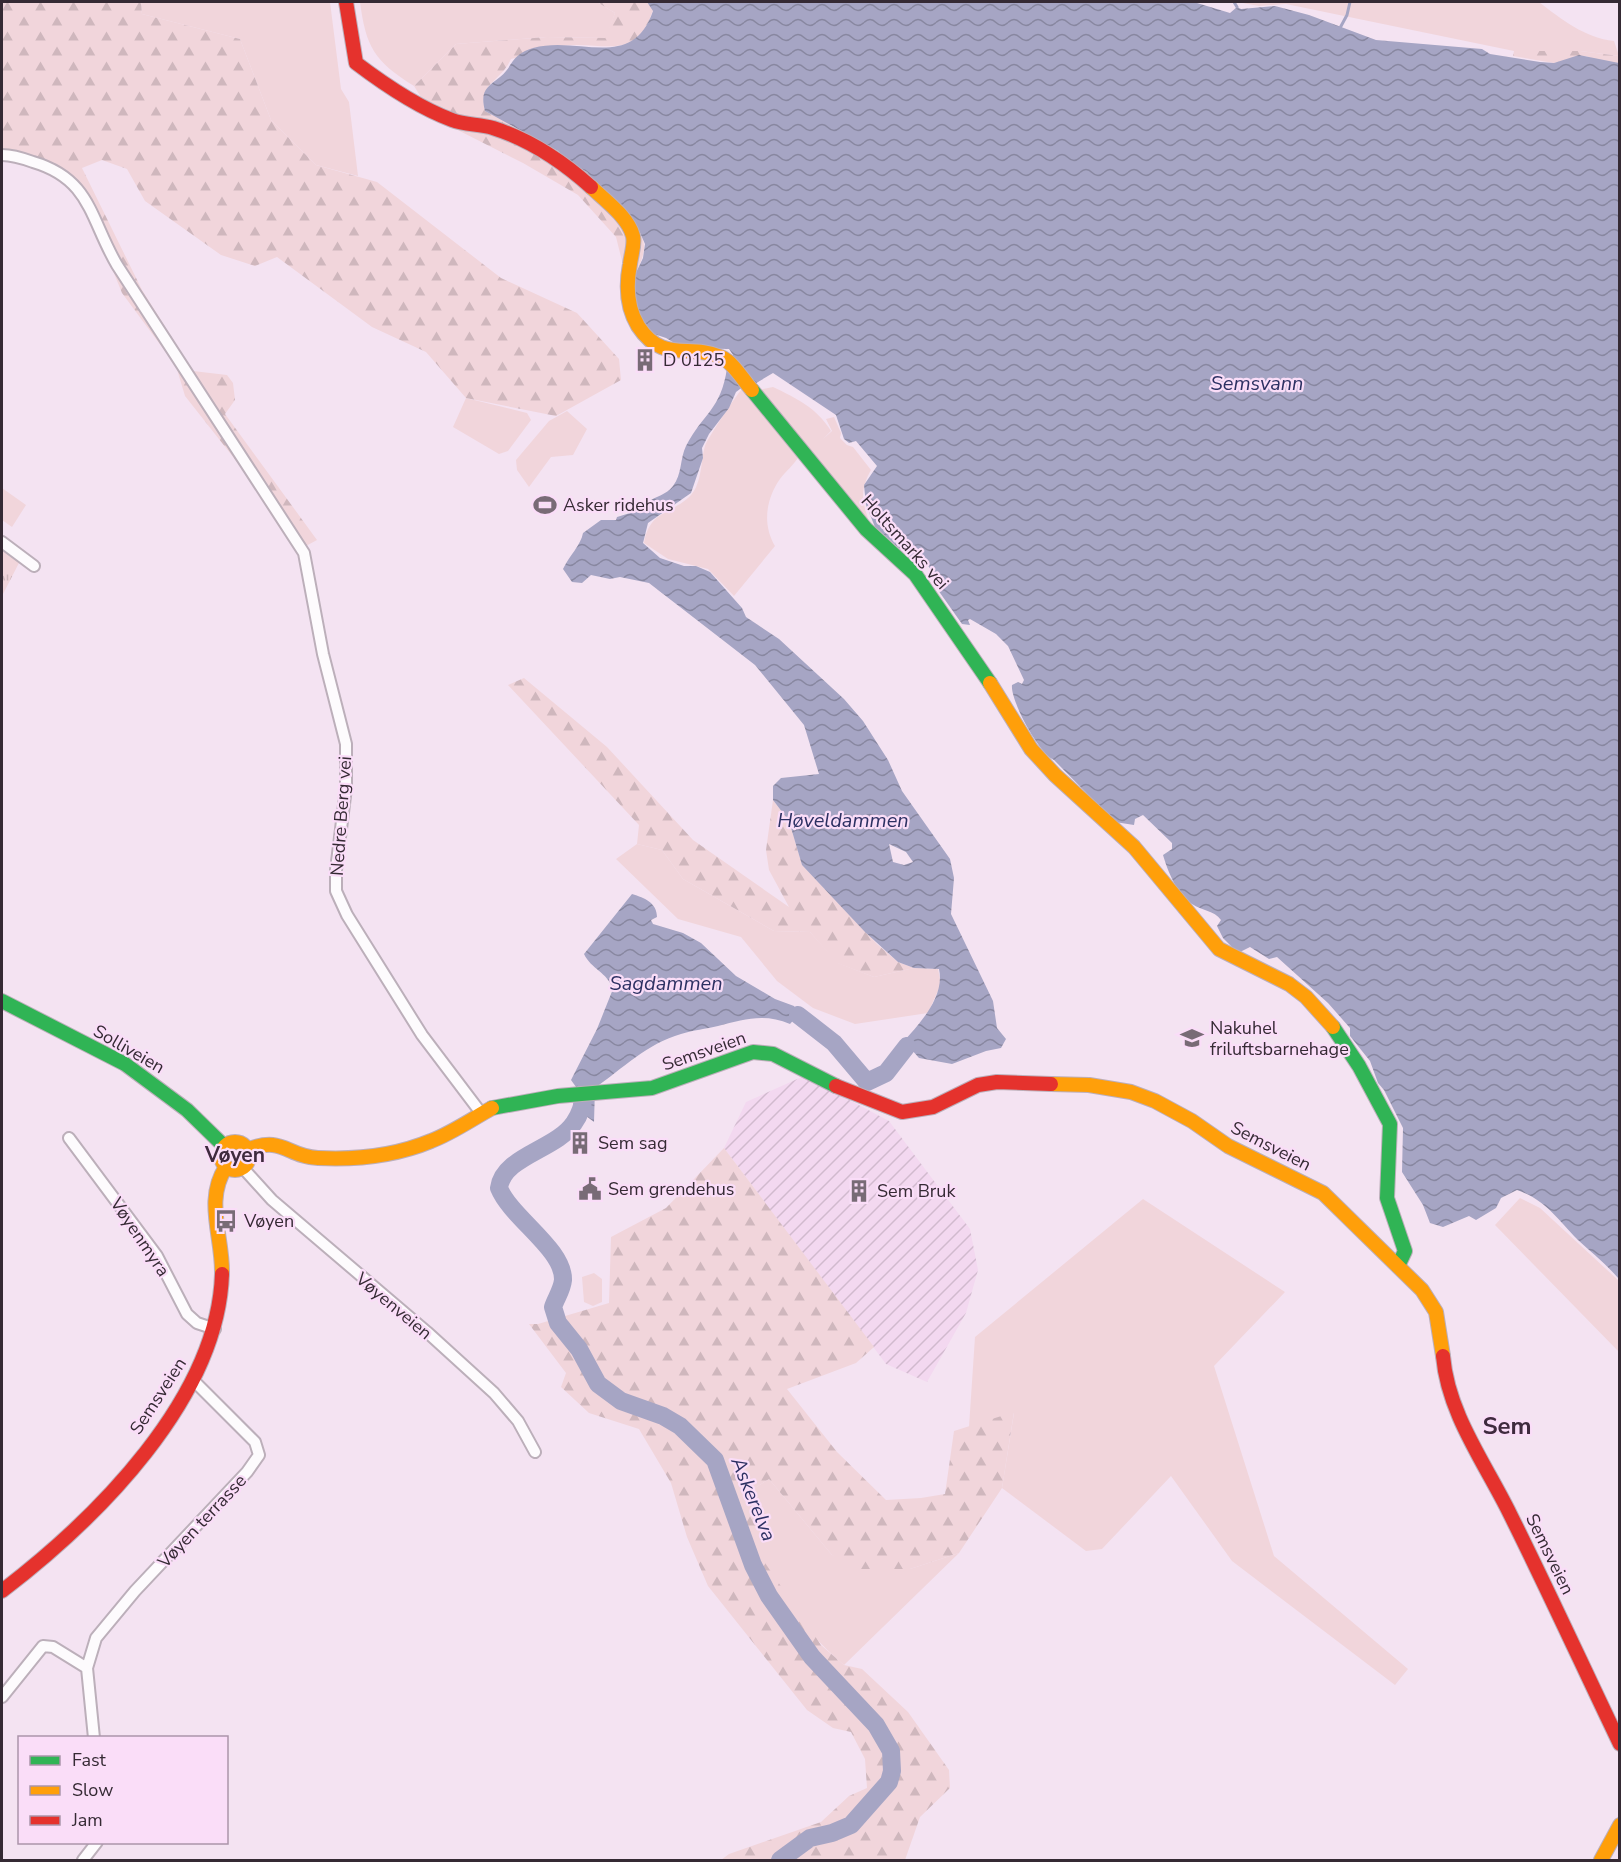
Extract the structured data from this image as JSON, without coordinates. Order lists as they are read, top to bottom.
{
  "streets": {
    "main road": ["Holtsmarks vei", "Solliveien", "Semsveien"],
    "street": [
      "Nedre Berg vei",
      "Vøyenmyra",
      "Vøyenveien",
      "Vøyen terrasse"
    ]
  },
  "crossings": [
    ["Holtsmarks vei", "Semsveien"],
    ["Nedre Berg vei", "Semsveien"],
    ["Solliveien", "Semsveien"],
    ["Solliveien", "Vøyenveien"],
    ["Semsveien", "Vøyenmyra"],
    ["Semsveien", "Vøyenveien"],
    ["Semsveien", "Vøyen terrasse"]
  ],
  "districts": ["Vøyen", "Sem"],
  "water": [
    "Semsvann",
    "Høveldammen",
    "Sagdammen",
    "Askerelva"
  ],
  "places": {
    "building": ["D 0125", "Sem sag", "Sem Bruk"],
    "sports": ["Asker ridehus"],
    "school or university": ["Nakuhel friluftsbarnehage"],
    "public building": ["Sem grendehus"],
    "bus stop": ["Vøyen"]
  },
  "legend": ["Fast", "Slow", "Jam"]
}
